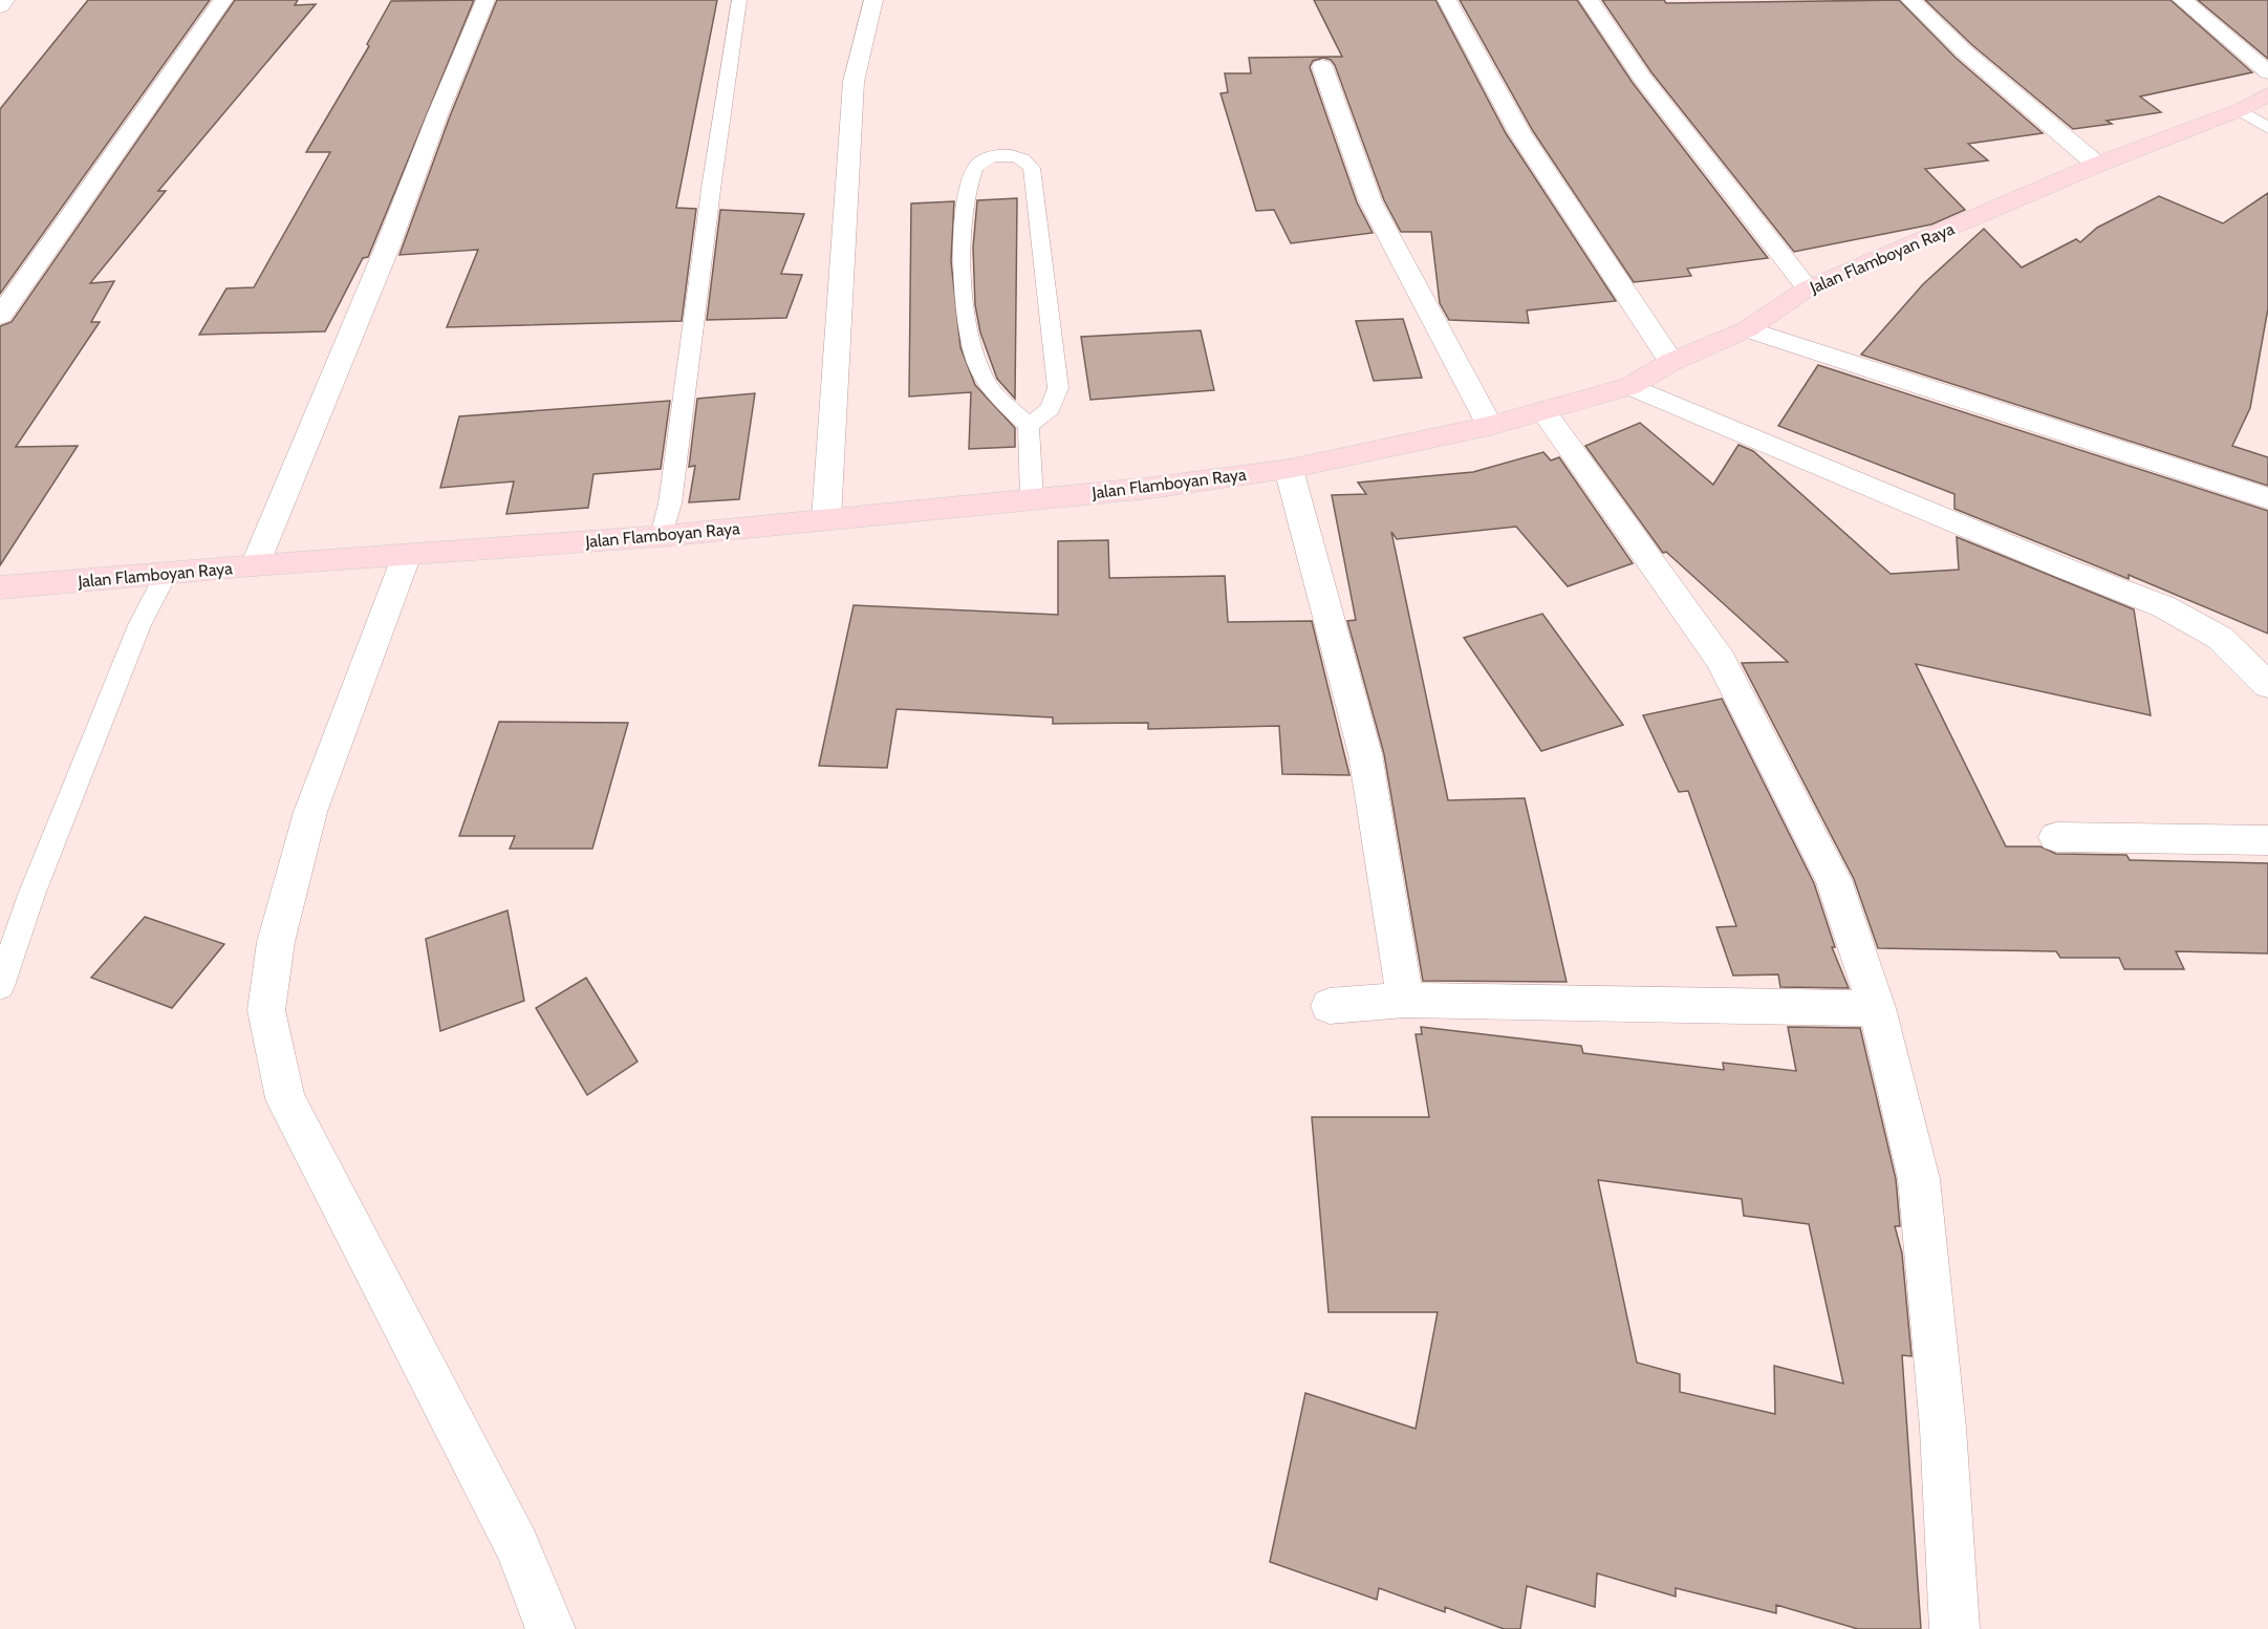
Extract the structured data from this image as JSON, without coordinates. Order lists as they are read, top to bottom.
{
  "streets": {
    "main road": ["Jalan Flamboyan Raya"]
  }
}
